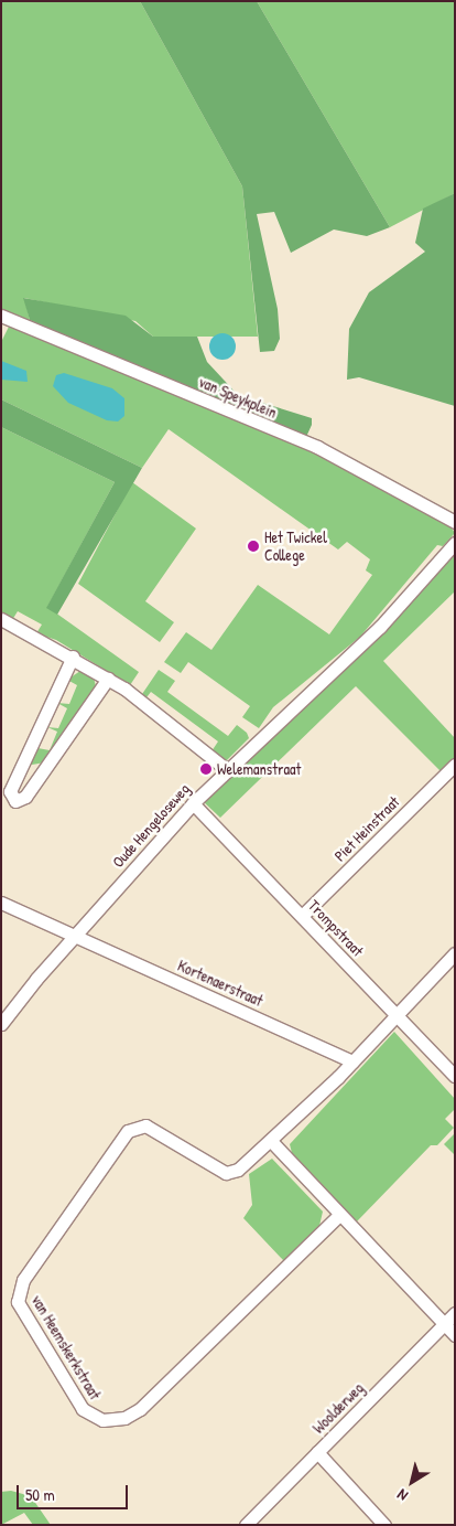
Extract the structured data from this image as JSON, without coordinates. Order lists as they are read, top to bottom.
{
  "streets": {
    "street": [
      "van Speykplein",
      "Oude Hengeloseweg",
      "Piet Heinstraat",
      "Trompstraat",
      "Kortenaerstraat",
      "van Heemskerkstraat",
      "Woolderweg"
    ]
  },
  "crossings": [
    ["Oude Hengeloseweg", "Trompstraat"],
    ["Oude Hengeloseweg", "Kortenaerstraat"],
    ["Piet Heinstraat", "Trompstraat"],
    ["Trompstraat", "van Heemskerkstraat"],
    ["Kortenaerstraat", "van Heemskerkstraat"]
  ],
  "places": ["Het Twickel College", "Welemanstraat"],
  "scale_bar": "50 m",
  "north": "bottom left"
}
